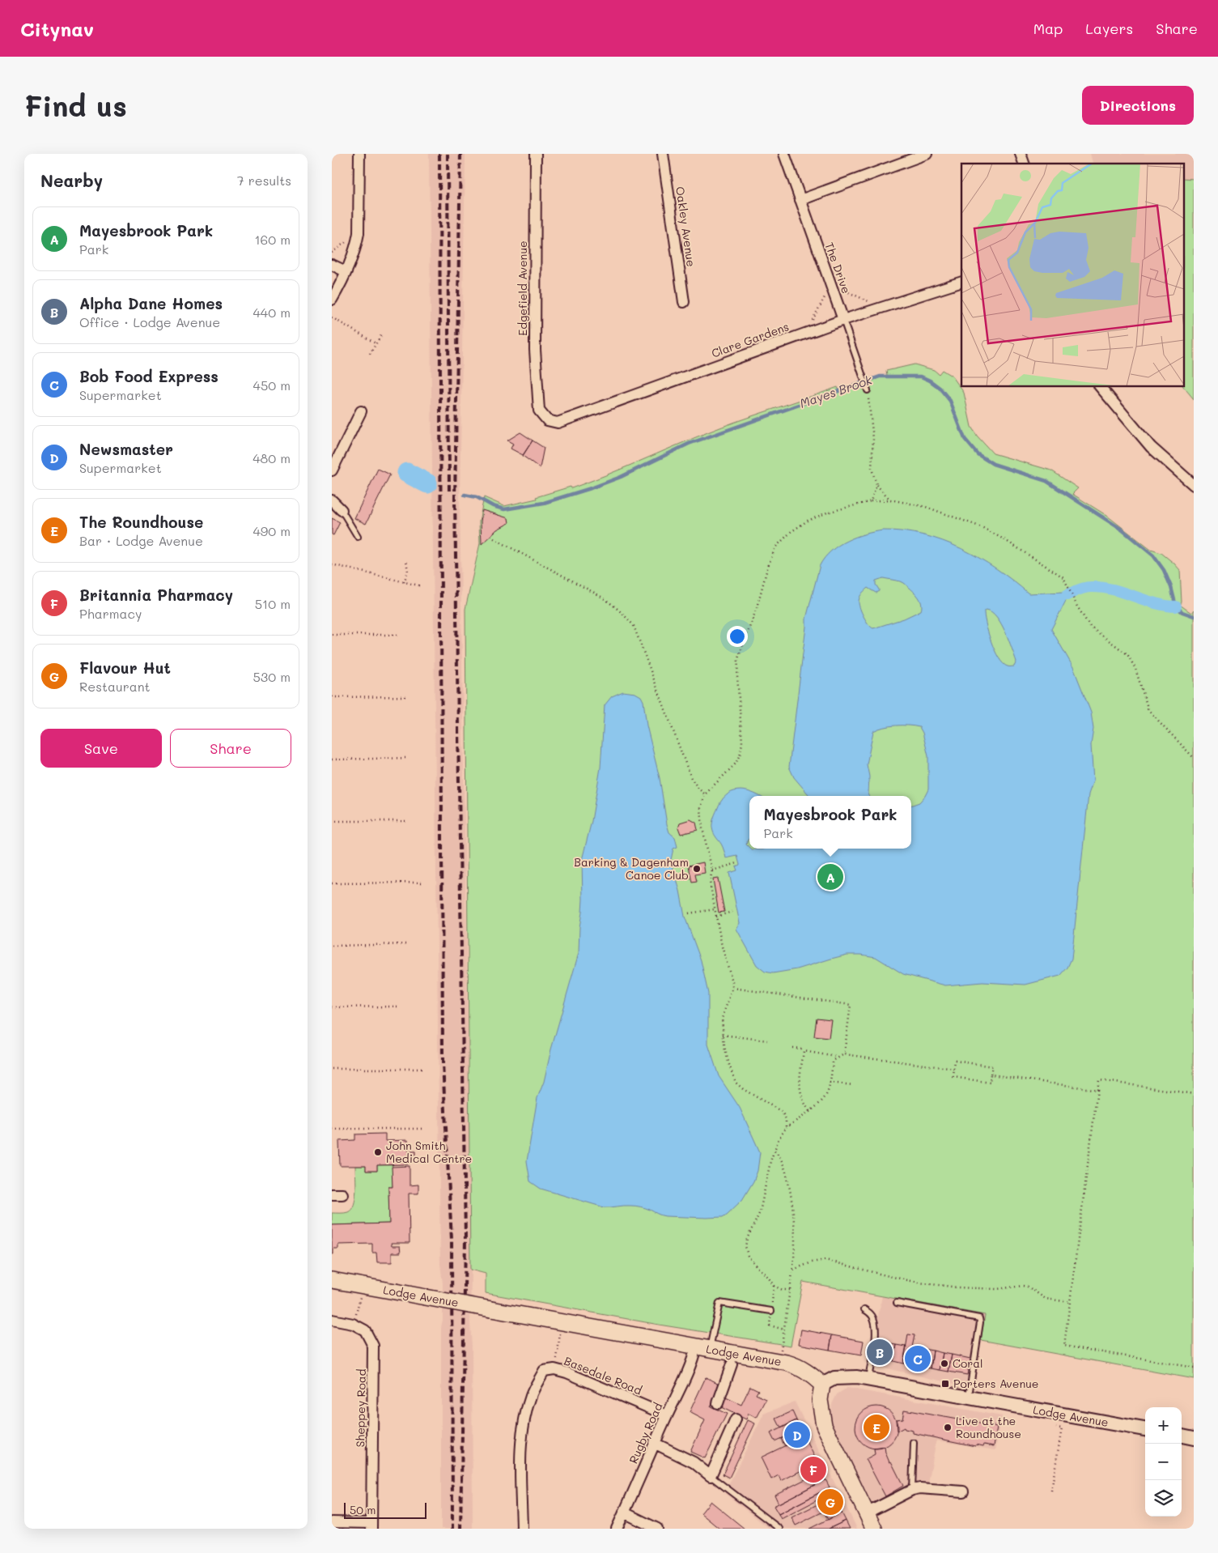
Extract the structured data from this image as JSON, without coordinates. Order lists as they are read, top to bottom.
{
  "streets": {
    "main road": ["Lodge Avenue"],
    "street": [
      "Oakley Avenue",
      "The Drive",
      "Edgefield Avenue",
      "Clare Gardens",
      "Basedale Road",
      "Sheppey Road",
      "Rugby Road"
    ]
  },
  "crossings": [
    ["The Drive", "Clare Gardens"],
    ["Edgefield Avenue", "Clare Gardens"],
    ["Lodge Avenue", "Rugby Road"],
    ["Basedale Road", "Rugby Road"]
  ],
  "water": ["Mayes Brook"],
  "places": {
    "other": [
      "Barking & Dagenham Canoe Club",
      "John Smith Medical Centre",
      "Coral",
      "Live at the Roundhouse"
    ],
    "transit": ["Porters Avenue"]
  },
  "scale_bar": "50 m",
  "page": {
    "header": "Citynav",
    "nav": ["Map", "Layers", "Share"],
    "buttons": [
      "Directions",
      ["Save", "Share"]
    ],
    "title": "Find us",
    "heading": ["Nearby", "7 results"],
    "list": [
      {
        "mark": "A",
        "name": "Mayesbrook Park",
        "note": "Park",
        "value": "160 m"
      },
      {
        "mark": "B",
        "name": "Alpha Dane Homes",
        "note": "Office · Lodge Avenue",
        "value": "440 m"
      },
      {
        "mark": "C",
        "name": "Bob Food Express",
        "note": "Supermarket",
        "value": "450 m"
      },
      {
        "mark": "D",
        "name": "Newsmaster",
        "note": "Supermarket",
        "value": "480 m"
      },
      {
        "mark": "E",
        "name": "The Roundhouse",
        "note": "Bar · Lodge Avenue",
        "value": "490 m"
      },
      {
        "mark": "F",
        "name": "Britannia Pharmacy",
        "note": "Pharmacy",
        "value": "510 m"
      },
      {
        "mark": "G",
        "name": "Flavour Hut",
        "note": "Restaurant",
        "value": "530 m"
      }
    ],
    "popup": ["Mayesbrook Park", "Park"],
    "pins": [
      "A",
      "B",
      "C",
      "E",
      "D",
      "F",
      "G"
    ],
    "map_buttons": ["+", "−"],
    "scale": "50 m"
  }
}
